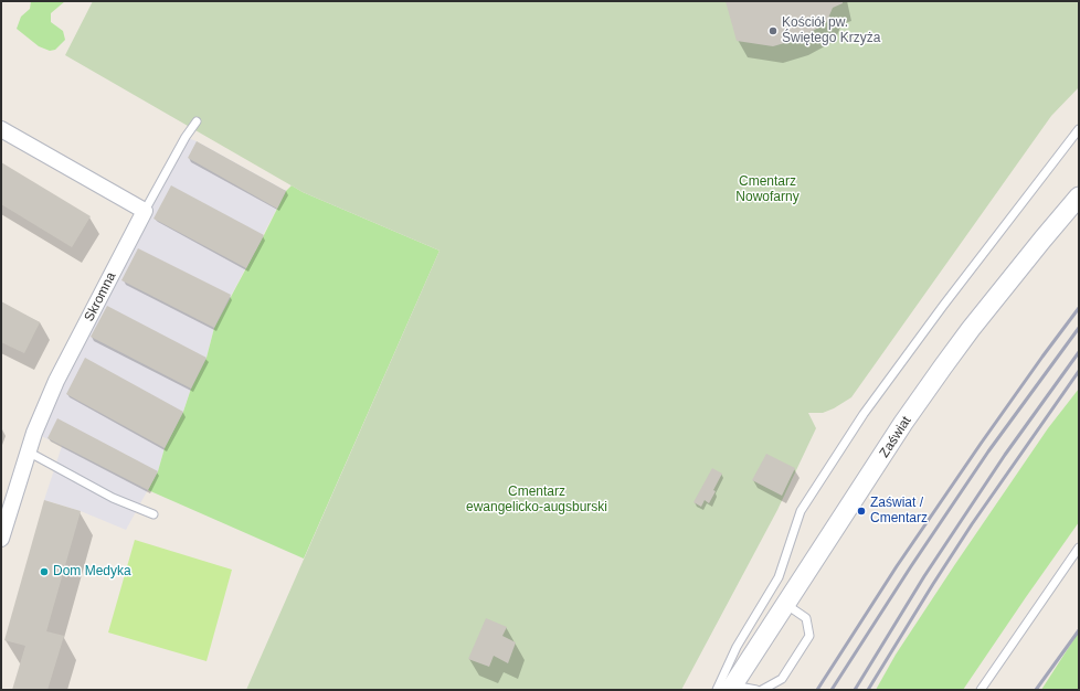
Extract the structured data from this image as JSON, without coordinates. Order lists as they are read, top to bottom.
{
  "streets": {
    "street": ["Skromna", "Zaświat"]
  },
  "parks": ["Cmentarz Nowofarny", "Cmentarz ewangelicko-augsburski"],
  "places": ["Kościół pw. Świętego Krzyża", "Zaświat / Cmentarz", "Dom Medyka"]
}
